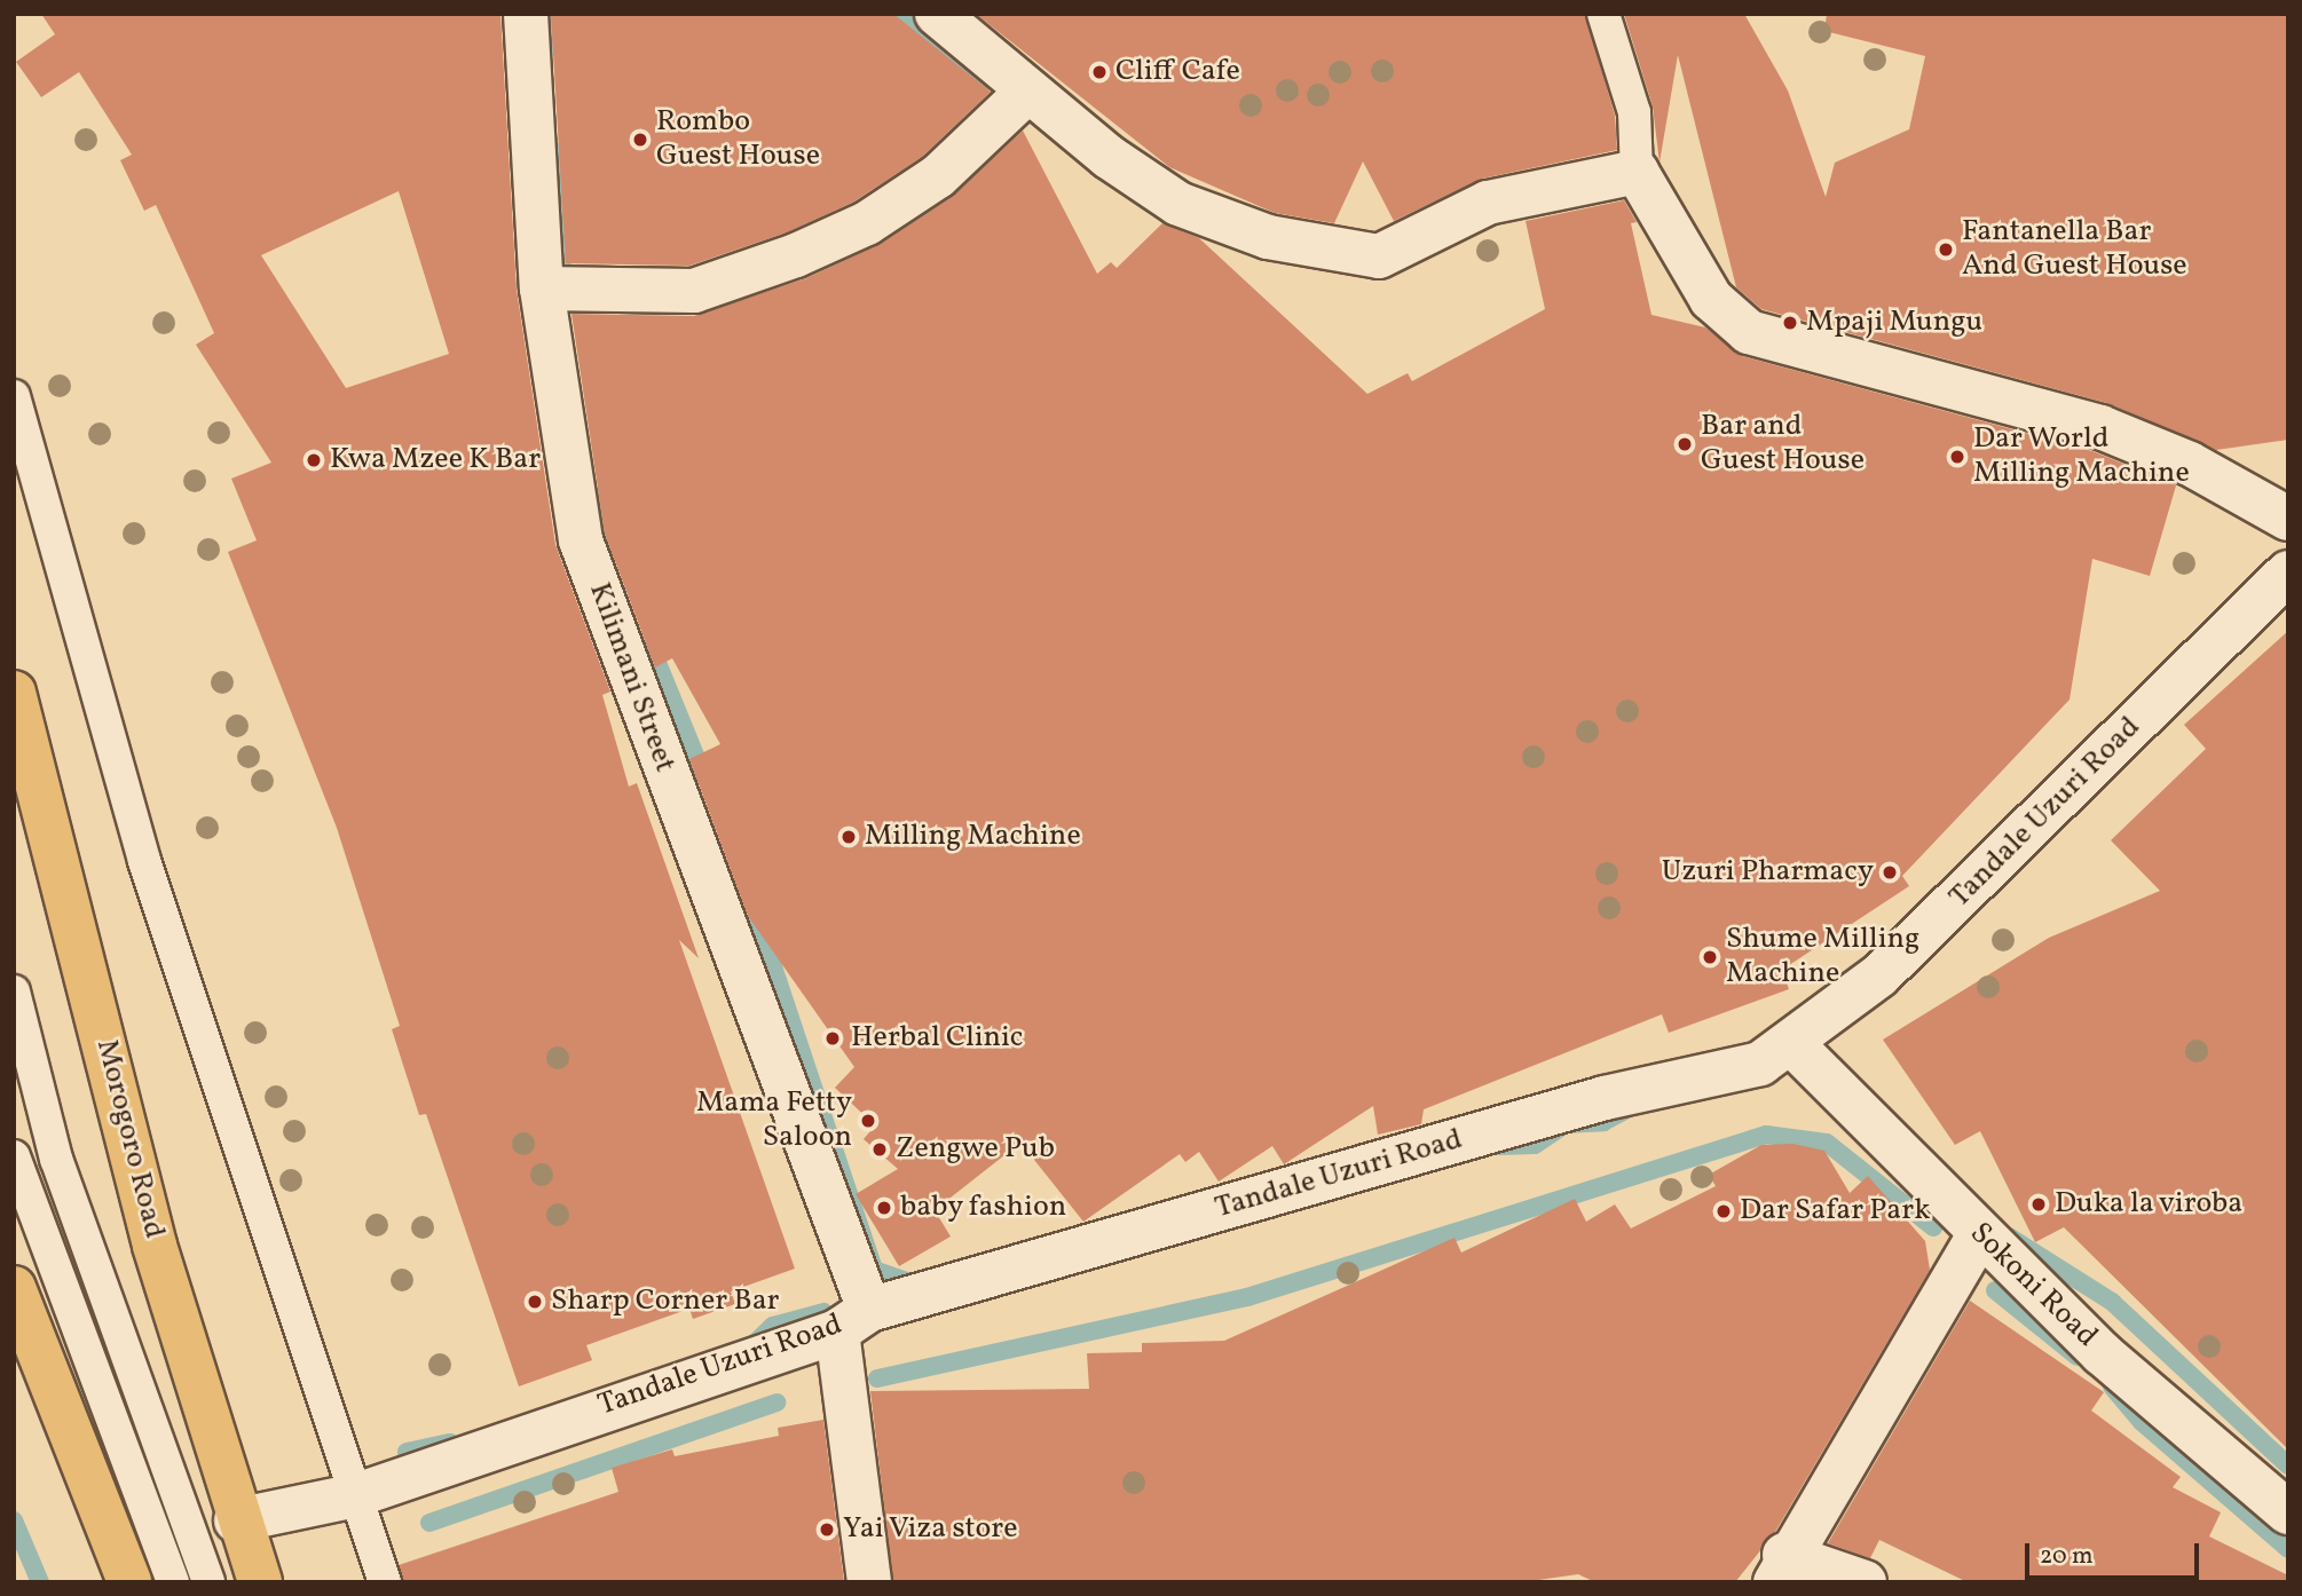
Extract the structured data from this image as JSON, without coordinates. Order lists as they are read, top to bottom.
{
  "streets": {
    "highway": ["Morogoro Road"],
    "street": ["Kilimani Street", "Tandale Uzuri Road", "Sokoni Road"]
  },
  "crossings": [
    ["Kilimani Street", "Tandale Uzuri Road"],
    ["Tandale Uzuri Road", "Morogoro Road"],
    ["Tandale Uzuri Road", "Sokoni Road"]
  ],
  "places": [
    "Cliff Cafe",
    "Rombo Guest House",
    "Fantanella Bar And Guest House",
    "Mpaji Mungu",
    "Bar and Guest House",
    "Dar World Milling Machine",
    "Kwa Mzee K Bar",
    "Milling Machine",
    "Uzuri Pharmacy",
    "Shume Milling Machine",
    "Herbal Clinic",
    "Mama Fetty Saloon",
    "Zengwe Pub",
    "Duka la viroba",
    "baby fashion",
    "Dar Safar Park",
    "Sharp Corner Bar",
    "Yai Viza store"
  ],
  "scale_bar": "20 m"
}
